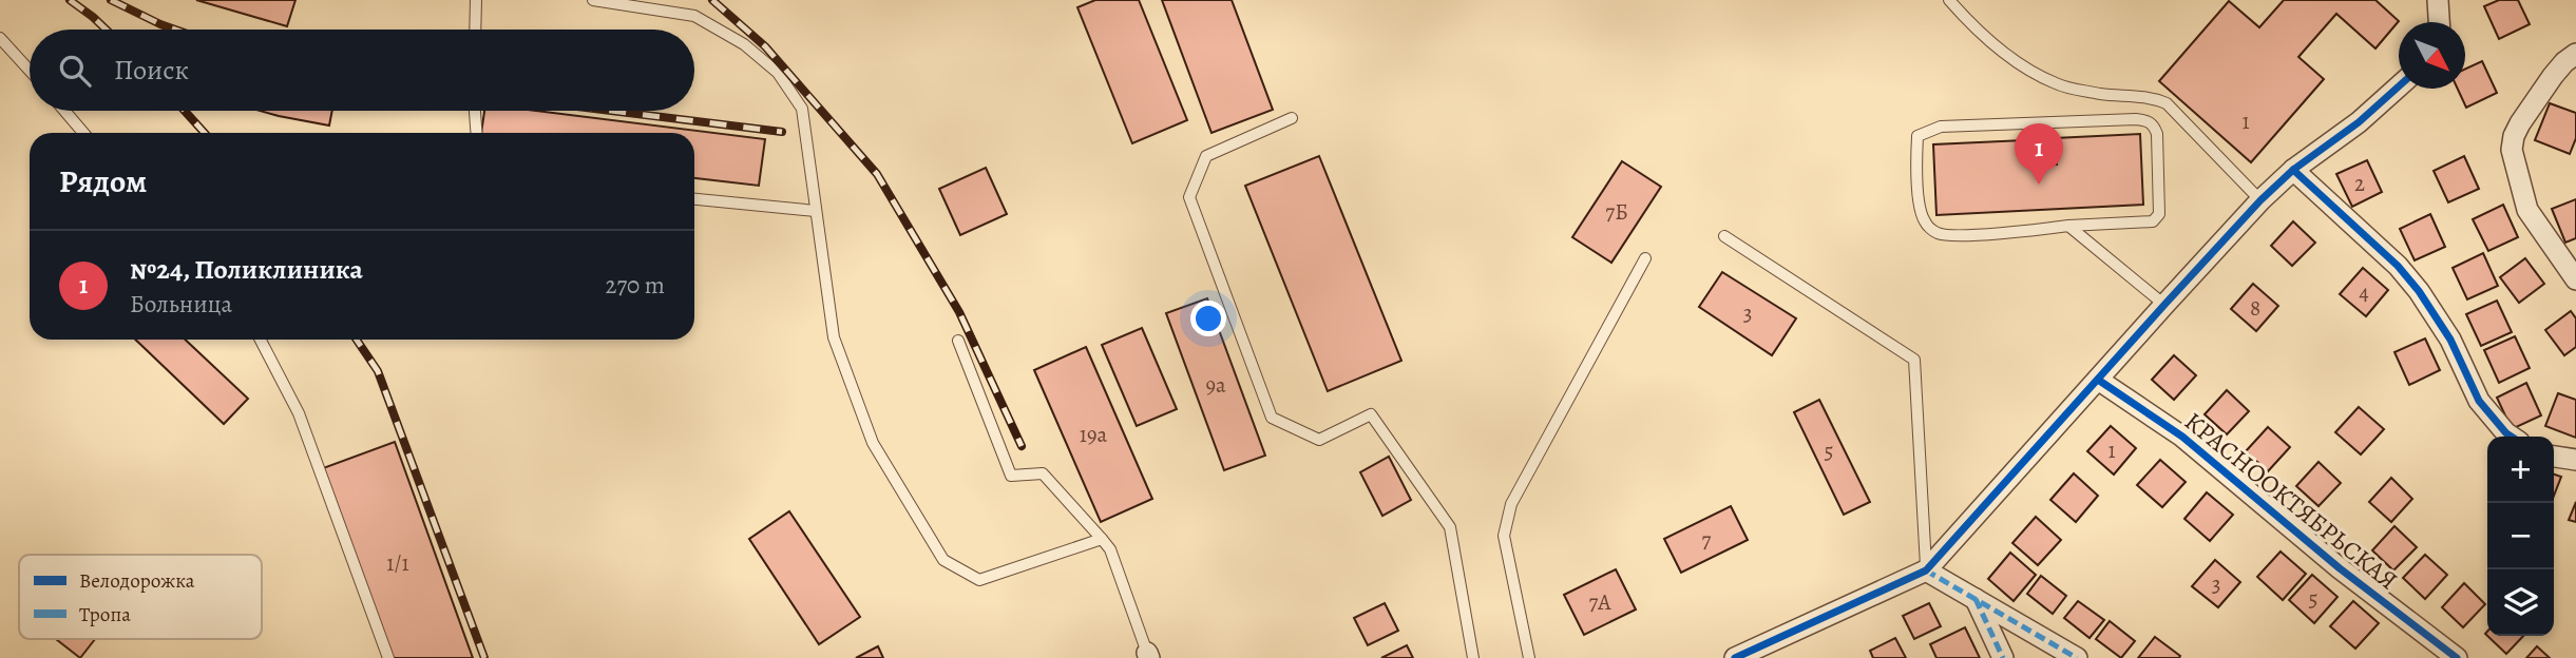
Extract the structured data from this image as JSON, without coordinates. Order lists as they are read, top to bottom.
{
  "streets": {
    "street": ["КРАСНООКТЯБРЬСКАЯ"]
  },
  "house_numbers": [
    "1",
    "2",
    "7Б",
    "4",
    "8",
    "3",
    "9а",
    "19а",
    "1",
    "5",
    "7",
    "1/1",
    "3",
    "5",
    "7А"
  ],
  "legend": ["Велодорожка", "Тропа"],
  "north": "bottom right",
  "page": {
    "search": "Поиск",
    "pins": "1",
    "heading": "Рядом",
    "list": [
      {
        "mark": "1",
        "name": "№24, Поликлиника",
        "note": "Больница",
        "value": "270 m"
      }
    ],
    "map_buttons": ["+", "−"]
  }
}
